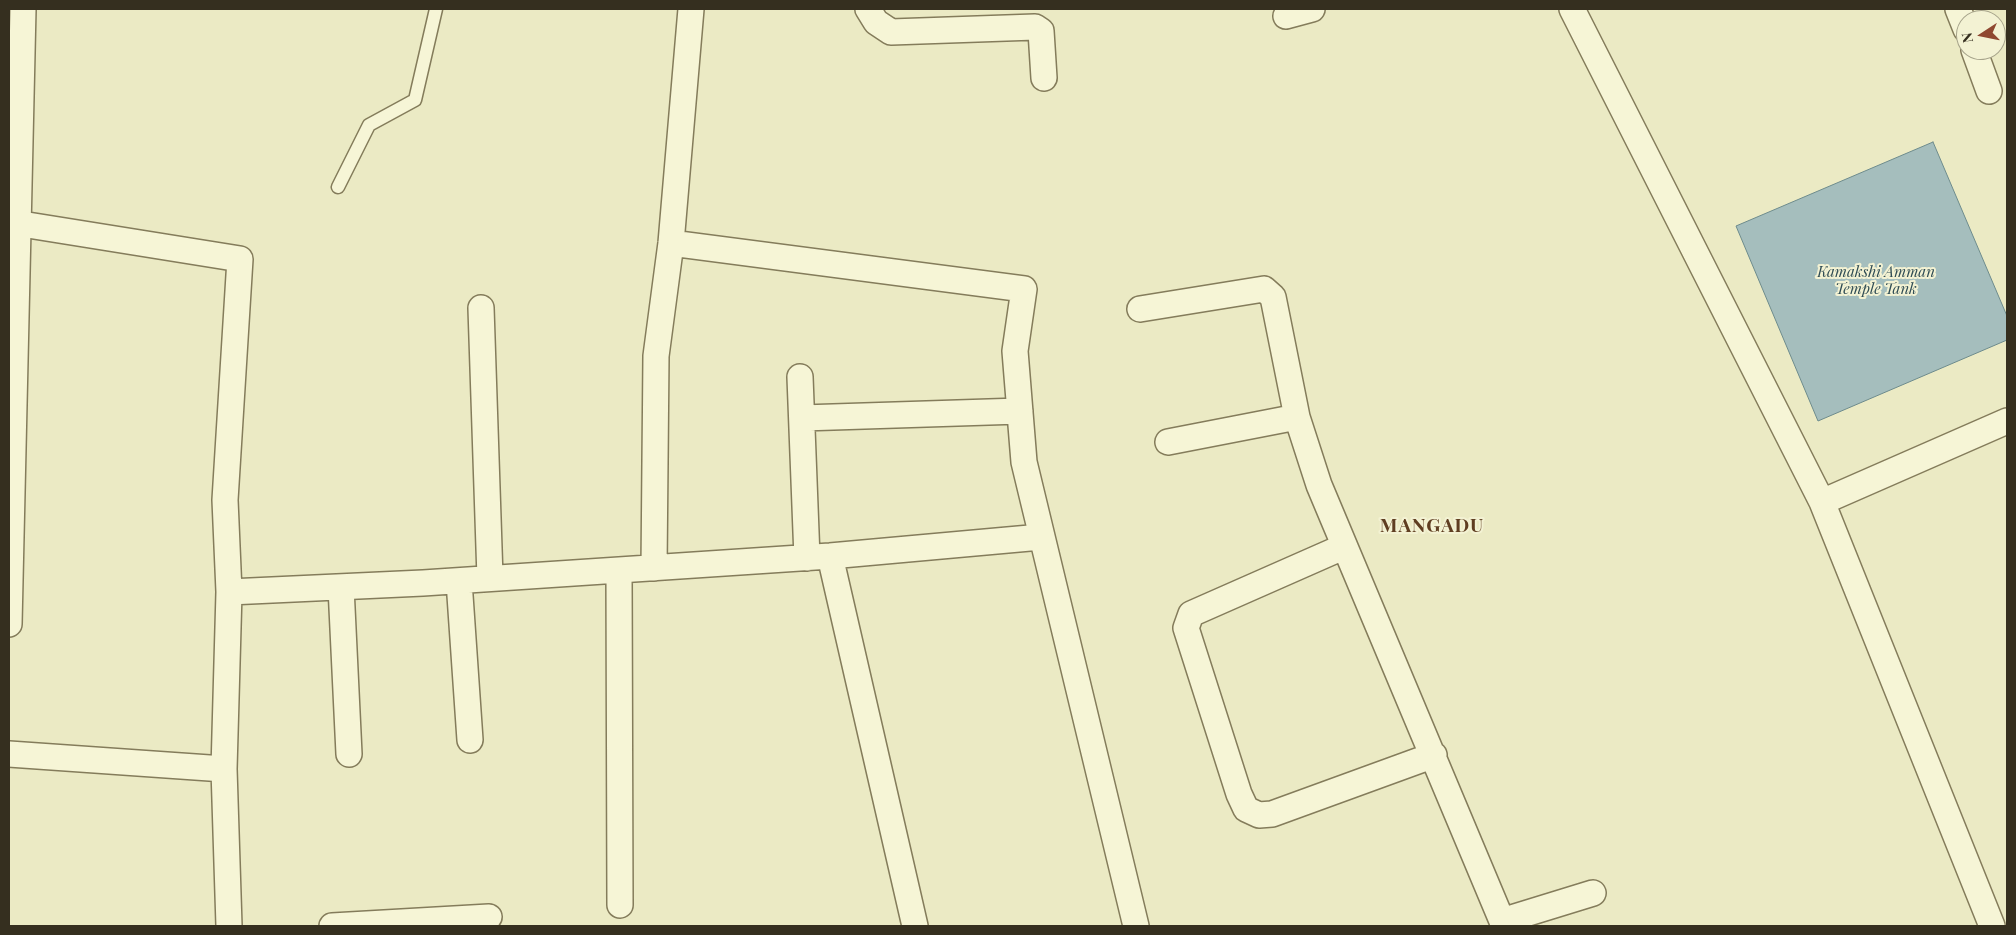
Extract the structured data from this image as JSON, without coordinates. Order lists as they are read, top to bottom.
{
  "districts": ["MANGADU"],
  "water": ["Kamakshi Amman Temple Tank"],
  "north": "left"
}
